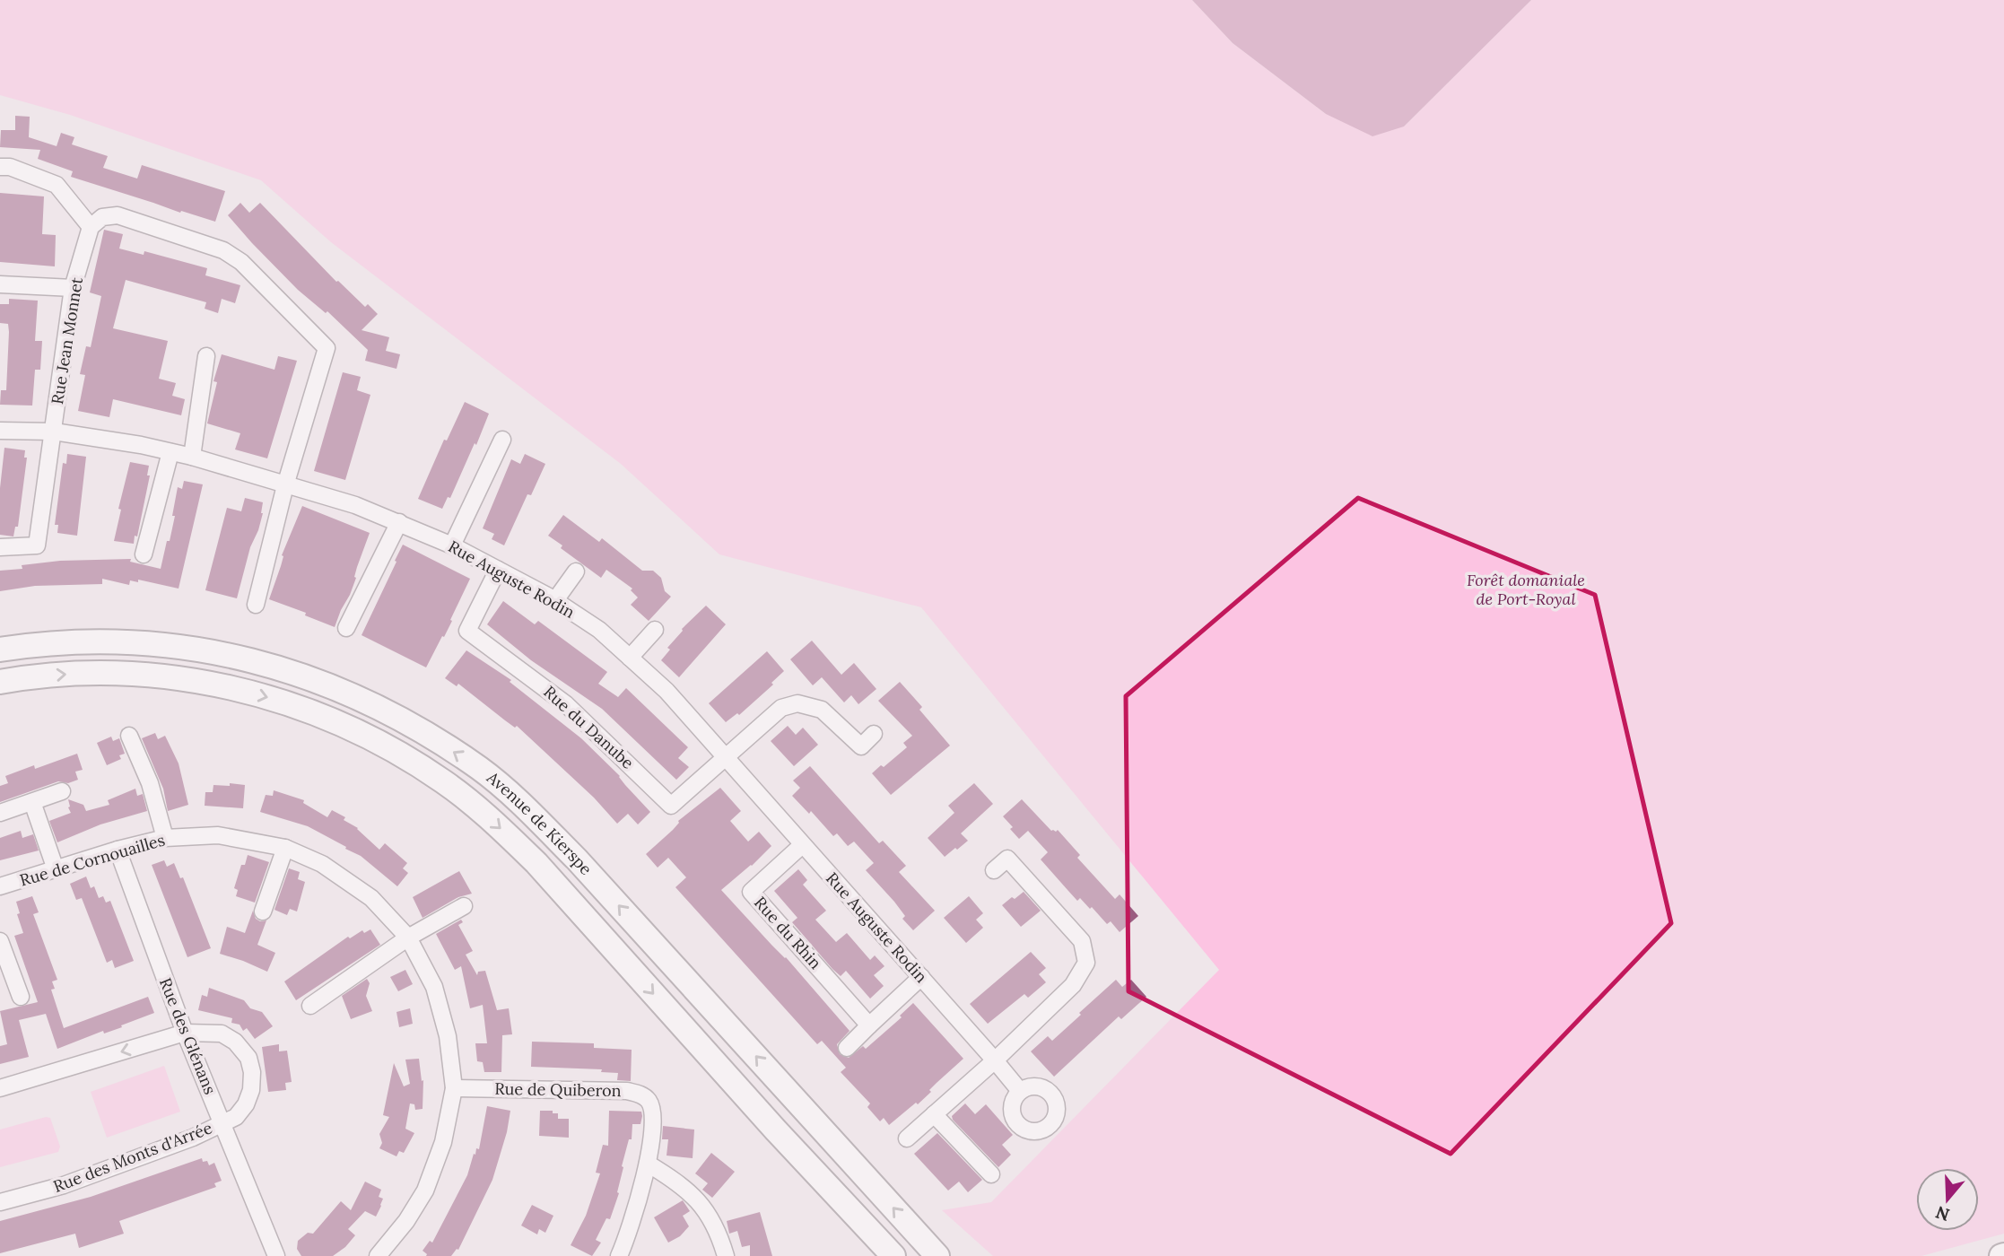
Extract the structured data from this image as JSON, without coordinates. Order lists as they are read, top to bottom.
{
  "streets": {
    "main road": ["Avenue de Kierspe"],
    "street": [
      "Rue Jean Monnet",
      "Rue Auguste Rodin",
      "Rue du Danube",
      "Rue de Cornouailles",
      "Rue du Rhin",
      "Rue des Glénans",
      "Rue de Quiberon",
      "Rue des Monts d'Arrée"
    ]
  },
  "crossings": [
    ["Rue Jean Monnet", "Rue Auguste Rodin"],
    ["Rue Auguste Rodin", "Rue du Danube"],
    ["Rue Auguste Rodin", "Rue du Rhin"],
    ["Rue de Cornouailles", "Rue des Glénans"],
    ["Rue de Cornouailles", "Rue de Quiberon"],
    ["Rue des Glénans", "Rue des Monts d'Arrée"]
  ],
  "parks": ["Forêt domaniale de Port-Royal"],
  "north": "bottom"
}
